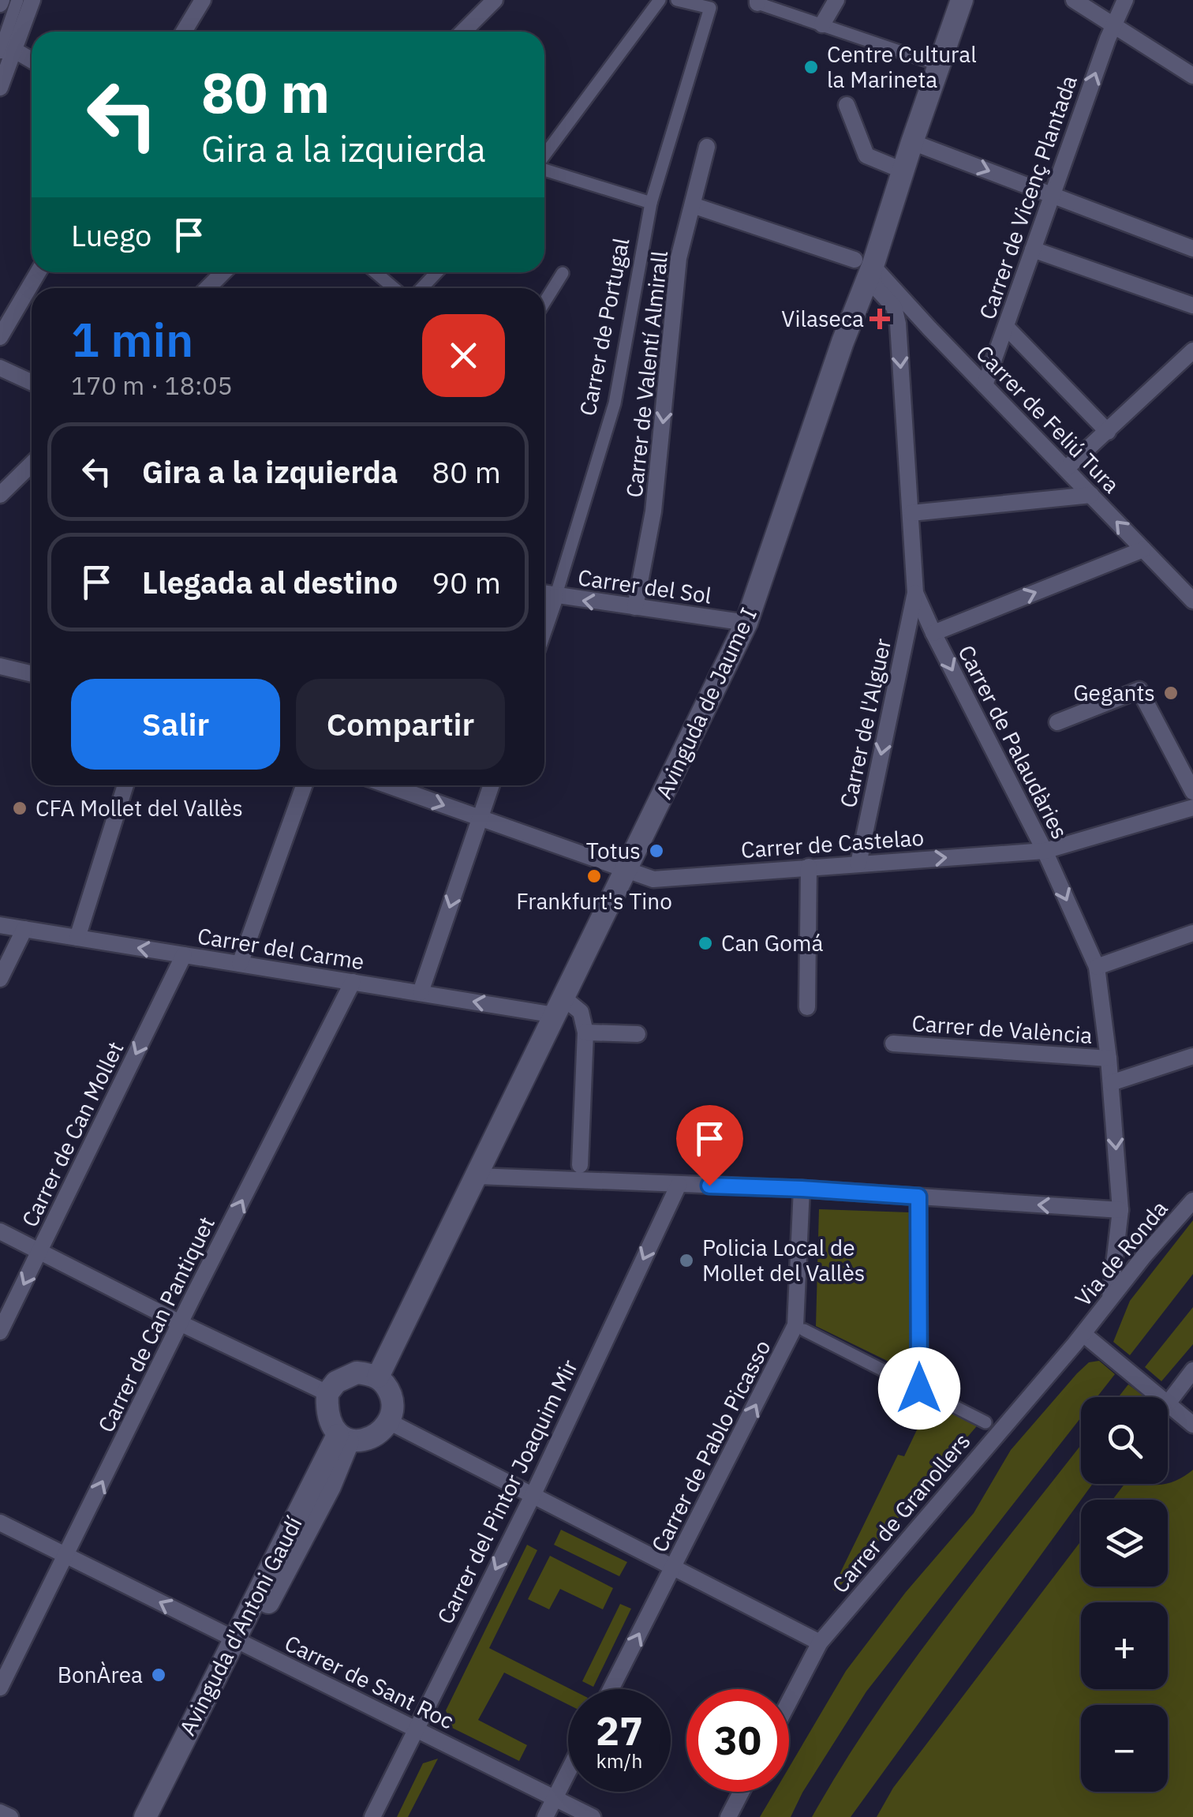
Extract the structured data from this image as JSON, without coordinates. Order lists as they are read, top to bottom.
{
  "streets": {
    "street": [
      "Carrer de Vicenç Plantada",
      "Carrer de Portugal",
      "Carrer de Valentí Almirall",
      "Carrer de Feliú Tura",
      "Carrer del Sol",
      "Avinguda de Jaume I",
      "Carrer de l'Alguer",
      "Carrer de Palaudàries",
      "Carrer de Castelao",
      "Carrer del Carme",
      "Carrer de València",
      "Carrer de Can Mollet",
      "Via de Ronda",
      "Carrer de Can Pantiquet",
      "Carrer de Pablo Picasso",
      "Carrer del Pintor Joaquim Mir",
      "Carrer de Granollers",
      "Avinguda d'Antoni Gaudí",
      "Carrer de Sant Roc"
    ]
  },
  "crossings": [
    ["Carrer de Vicenç Plantada", "Carrer de Feliú Tura"],
    ["Carrer de Portugal", "Carrer del Sol"],
    ["Carrer de Valentí Almirall", "Carrer del Sol"],
    ["Carrer de Feliú Tura", "Avinguda de Jaume I"],
    ["Carrer de Feliú Tura", "Carrer de Palaudàries"],
    ["Carrer del Sol", "Avinguda de Jaume I"],
    ["Avinguda de Jaume I", "Carrer de Palaudàries"],
    ["Avinguda de Jaume I", "Carrer de Castelao"],
    ["Avinguda de Jaume I", "Carrer del Carme"],
    ["Avinguda de Jaume I", "Avinguda d'Antoni Gaudí"],
    ["Carrer de l'Alguer", "Carrer de Palaudàries"],
    ["Carrer de l'Alguer", "Carrer de Castelao"],
    ["Carrer de Palaudàries", "Carrer de Castelao"],
    ["Carrer de Palaudàries", "Carrer de València"],
    ["Carrer de Palaudàries", "Via de Ronda"],
    ["Carrer del Carme", "Carrer de Can Mollet"],
    ["Carrer del Carme", "Carrer de Can Pantiquet"],
    ["Via de Ronda", "Carrer de Granollers"],
    ["Carrer de Can Pantiquet", "Carrer de Sant Roc"],
    ["Carrer del Pintor Joaquim Mir", "Carrer de Sant Roc"],
    ["Avinguda d'Antoni Gaudí", "Carrer de Sant Roc"]
  ],
  "one_way": [
    "Carrer de Vicenç Plantada",
    "Carrer de Valentí Almirall",
    "Carrer del Sol",
    "Carrer de l'Alguer",
    "Carrer de Palaudàries",
    "Carrer del Carme",
    "Carrer de Can Mollet",
    "Carrer de Can Pantiquet",
    "Carrer del Pintor Joaquim Mir"
  ],
  "places": {
    "other": [
      "Centre Cultural la Marineta",
      "Gegants",
      "CFA Mollet del Vallès",
      "Totus",
      "Frankfurt's Tino",
      "Can Gomá",
      "Policia Local de Mollet del Vallès",
      "BonÀrea"
    ],
    "health": ["Vilaseca"]
  },
  "page": {
    "turn": ["80 m", "Gira a la izquierda"],
    "then": "Luego",
    "heading": ["1 min", "170 m · 18:05"],
    "list": [
      {
        "name": "Gira a la izquierda",
        "value": "80 m"
      },
      {
        "name": "Llegada al destino",
        "value": "90 m"
      }
    ],
    "buttons": ["Salir", "Compartir"],
    "map_buttons": ["+", "−"],
    "speed": "27 km/h",
    "limit": "30"
  }
}
